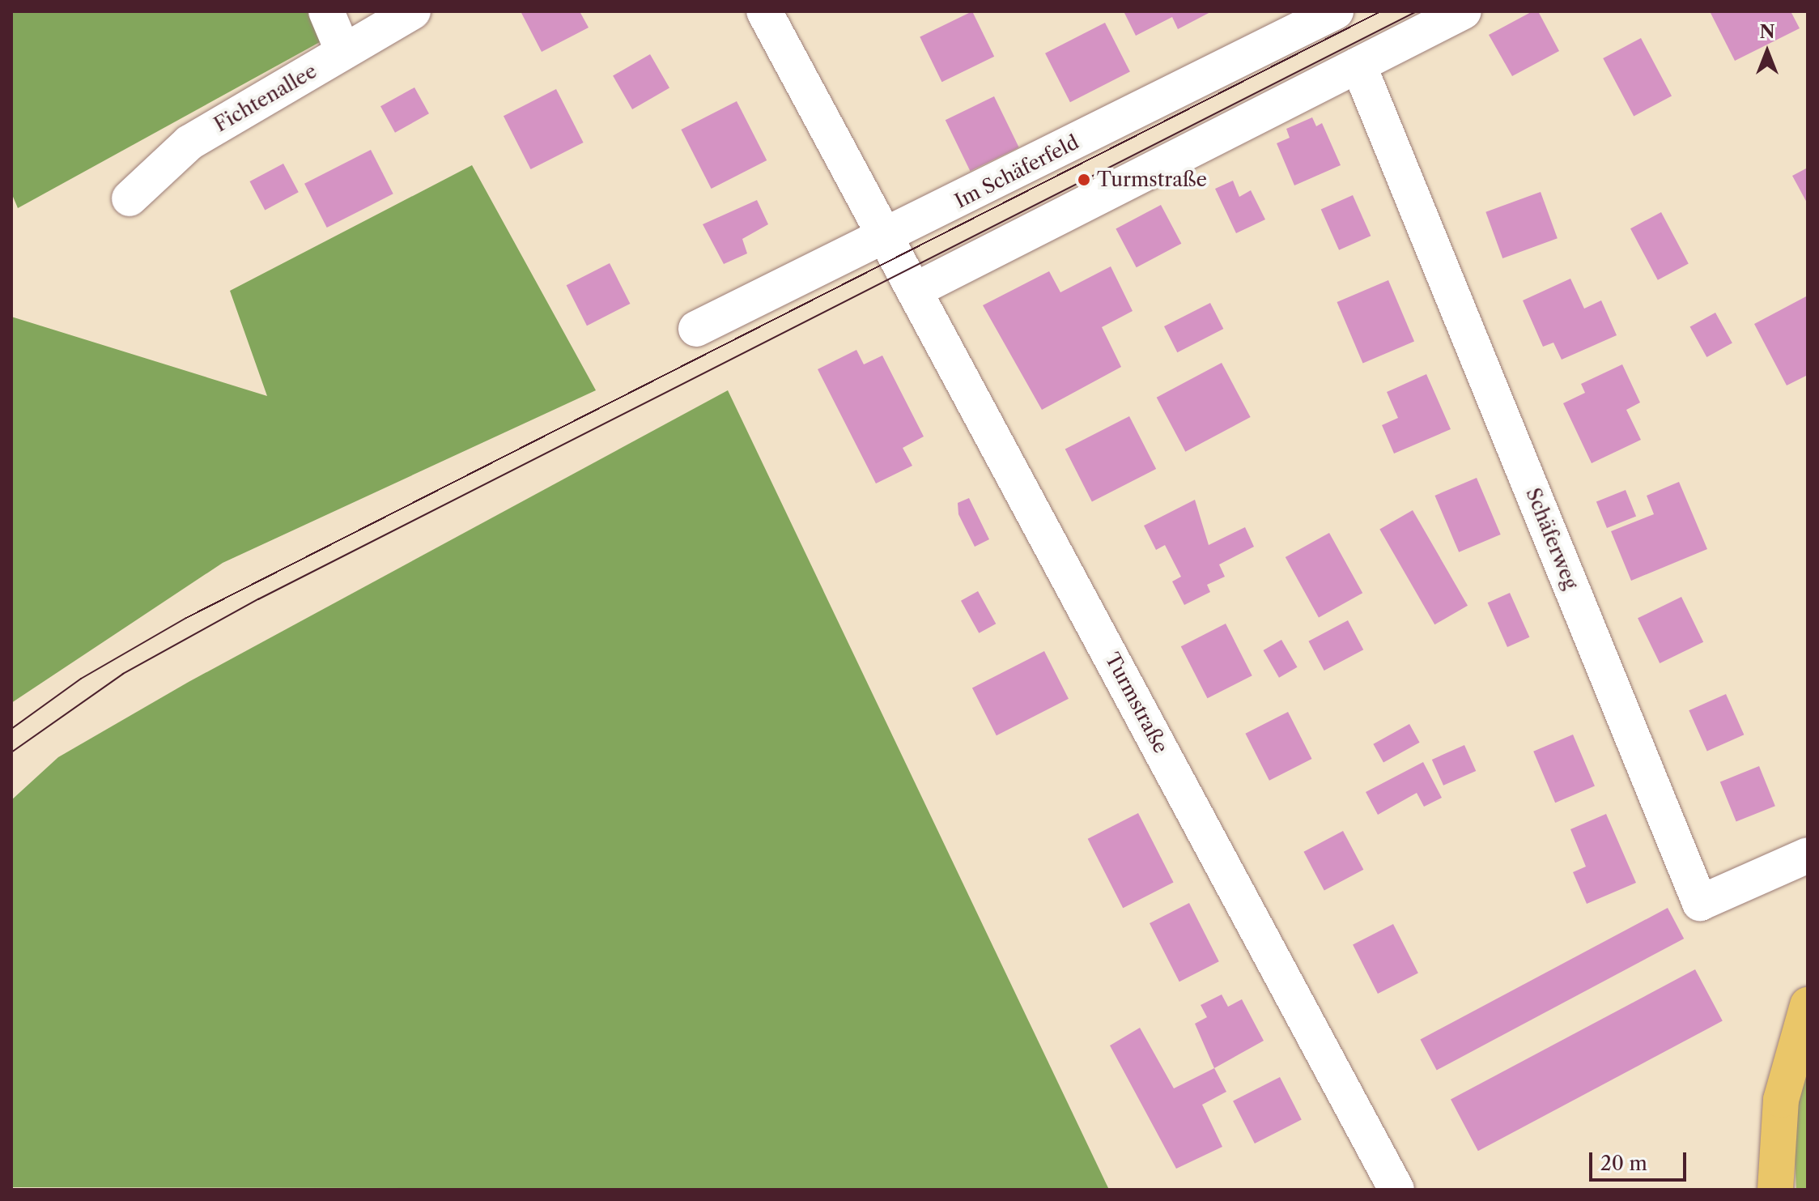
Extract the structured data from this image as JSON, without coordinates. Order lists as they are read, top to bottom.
{
  "streets": {
    "street": [
      "Fichtenallee",
      "Im Schäferfeld",
      "Schäferweg",
      "Turmstraße"
    ]
  },
  "crossings": [
    ["Im Schäferfeld", "Turmstraße"]
  ],
  "places": ["Turmstraße"],
  "scale_bar": "20 m",
  "north": "top"
}
